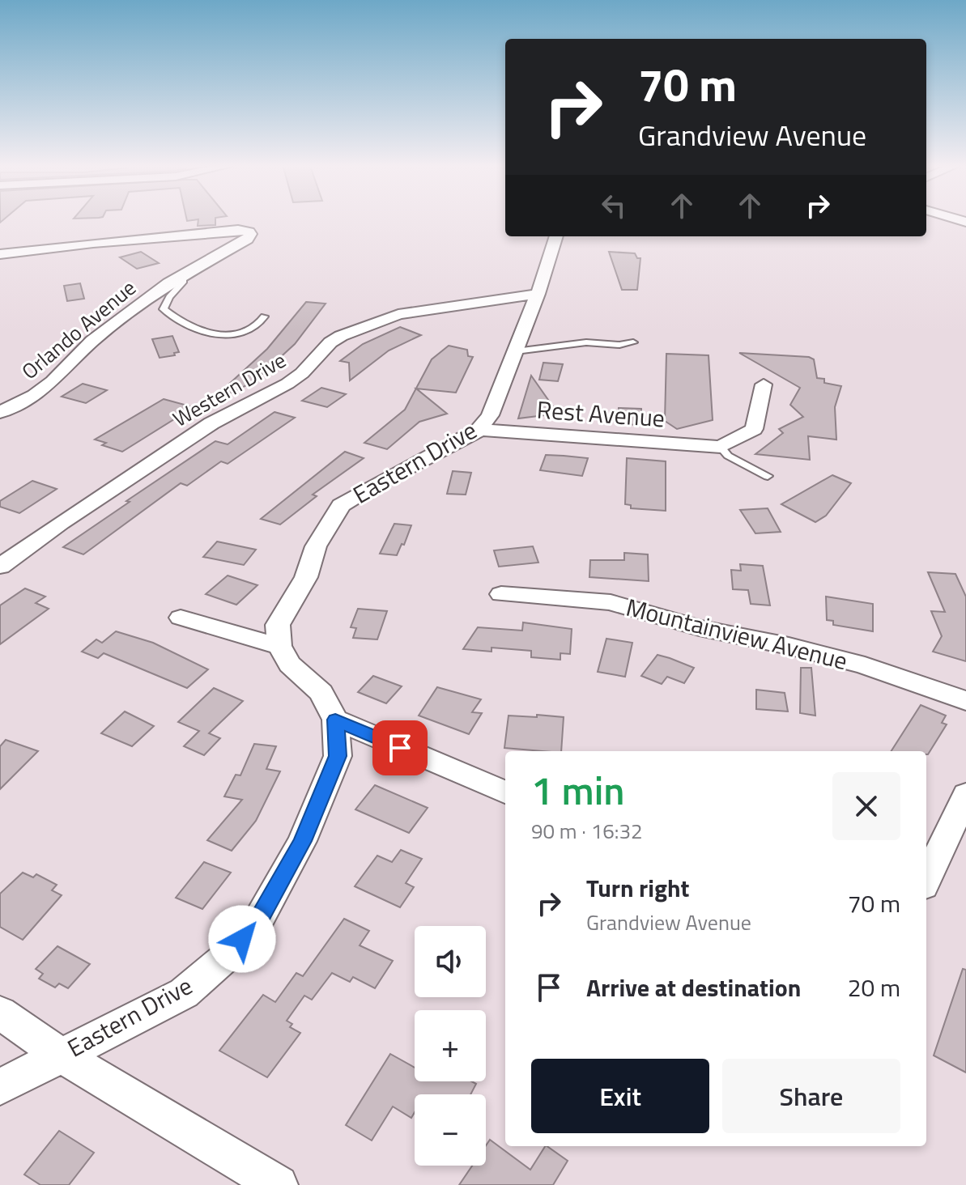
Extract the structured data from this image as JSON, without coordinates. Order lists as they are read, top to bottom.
{
  "streets": {
    "street": [
      "Orlando Avenue",
      "Western Drive",
      "Rest Avenue",
      "Eastern Drive",
      "Mountainview Avenue"
    ]
  },
  "crossings": [
    ["Western Drive", "Eastern Drive"],
    ["Rest Avenue", "Eastern Drive"]
  ],
  "page": {
    "turn": ["70 m", "Grandview Avenue"],
    "heading": ["1 min", "90 m · 16:32"],
    "list": [
      {
        "name": "Turn right",
        "note": "Grandview Avenue",
        "value": "70 m"
      },
      {
        "name": "Arrive at destination",
        "value": "20 m"
      }
    ],
    "map_buttons": ["+", "−"],
    "buttons": ["Exit", "Share"]
  }
}
